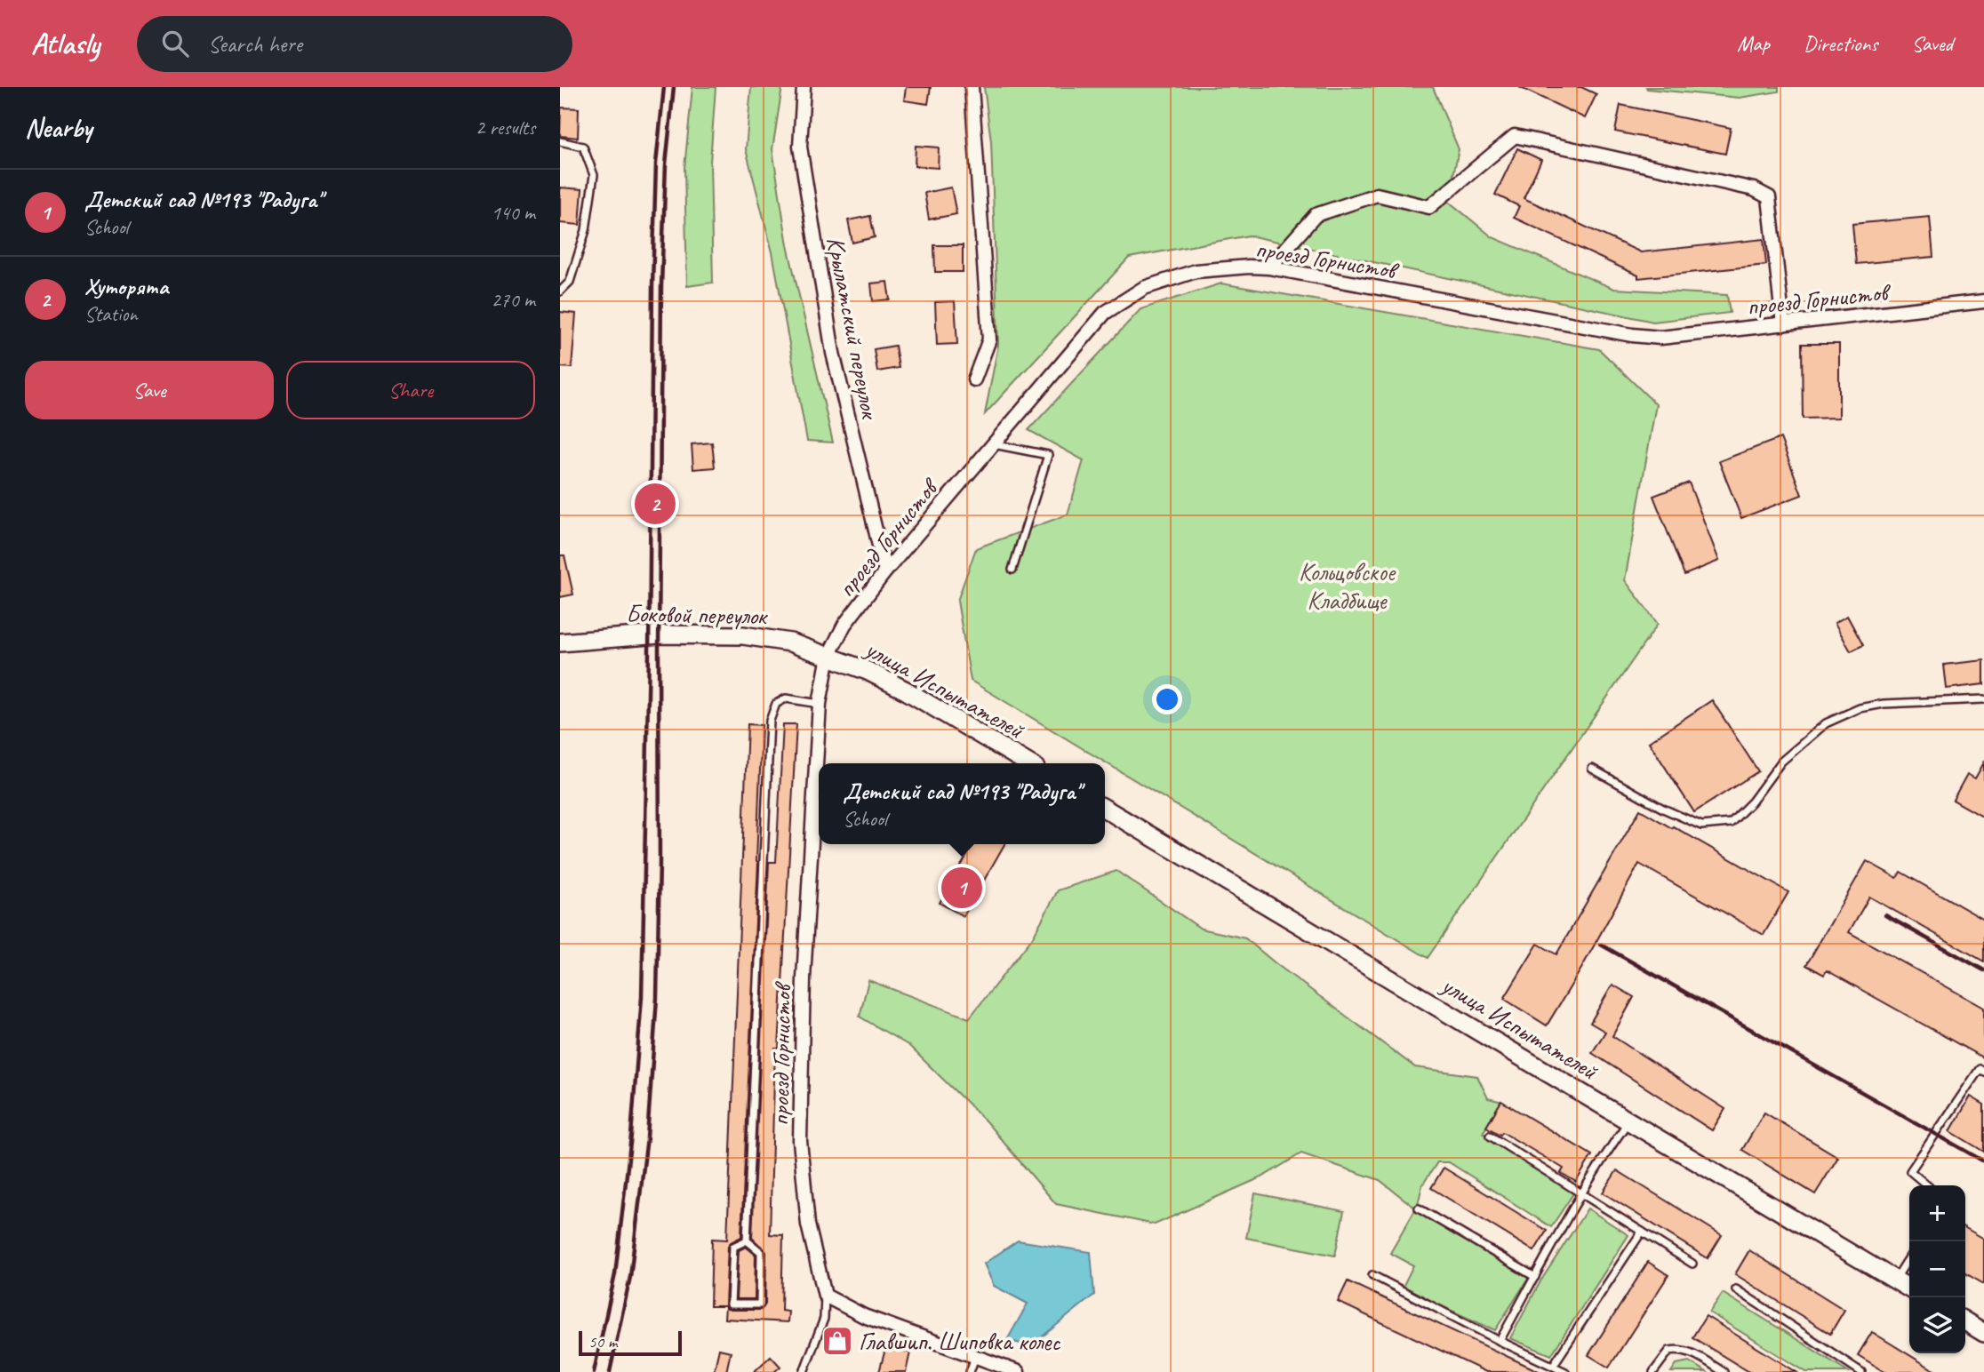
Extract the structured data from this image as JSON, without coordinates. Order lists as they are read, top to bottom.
{
  "streets": {
    "main road": ["Боковой переулок", "улица Испытателей"],
    "street": ["проезд Горнистов", "Крылатский переулок"]
  },
  "crossings": [
    ["проезд Горнистов", "Крылатский переулок"],
    ["проезд Горнистов", "Боковой переулок"],
    ["проезд Горнистов", "улица Испытателей"],
    ["Боковой переулок", "улица Испытателей"]
  ],
  "parks": ["Кольцовское Кладбище"],
  "places": {
    "shop": ["Главшип. Шиповка колес"]
  },
  "scale_bar": "50 m",
  "page": {
    "header": "Atlasly",
    "search": "Search here",
    "nav": ["Map", "Directions", "Saved"],
    "heading": ["Nearby", "2 results"],
    "list": [
      {
        "mark": "1",
        "name": "Детский сад №193 \"Радуга\"",
        "note": "School",
        "value": "140 m"
      },
      {
        "mark": "2",
        "name": "Хуторята",
        "note": "Station",
        "value": "270 m"
      }
    ],
    "buttons": ["Save", "Share"],
    "pins": ["2", "1"],
    "popup": ["Детский сад №193 \"Радуга\"", "School"],
    "map_buttons": ["+", "−"],
    "scale": "50 m"
  }
}
